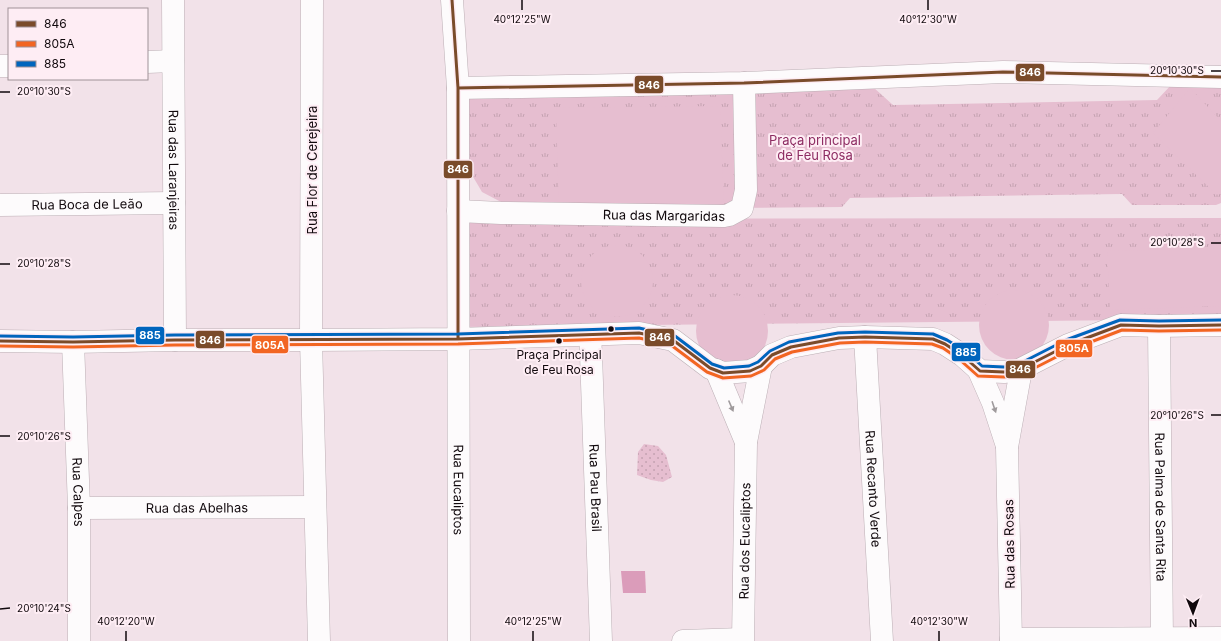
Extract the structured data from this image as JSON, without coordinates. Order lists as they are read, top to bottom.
{
  "streets": {
    "street": [
      "Rua das Laranjeiras",
      "Rua Flor de Cerejeira",
      "Rua Boca de Leão",
      "Rua das Margaridas",
      "Rua Pau Brasil",
      "Rua Recanto Verde",
      "Rua Eucaliptos",
      "Rua Calpes",
      "Rua das Abelhas",
      "Rua Palma de Santa Rita",
      "Rua dos Eucaliptos",
      "Rua das Rosas"
    ]
  },
  "crossings": [
    ["Rua das Laranjeiras", "Rua Boca de Leão"],
    ["Rua Flor de Cerejeira", "Rua das Abelhas"],
    ["Rua das Margaridas", "Rua Eucaliptos"],
    ["Rua Calpes", "Rua das Abelhas"]
  ],
  "parks": ["Praça principal de Feu Rosa"],
  "places": ["Praça Principal de Feu Rosa"],
  "lines": ["transit line 846", "transit line 885", "transit line 805A"],
  "legend": ["846", "805A", "885"],
  "north": "bottom",
  "coordinates": [
    "40°12'25\"W",
    "40°12'30\"W",
    "20°10'30\"S",
    "20°10'28\"S",
    "20°10'26\"S",
    "20°10'24\"S",
    "40°12'20\"W"
  ]
}
